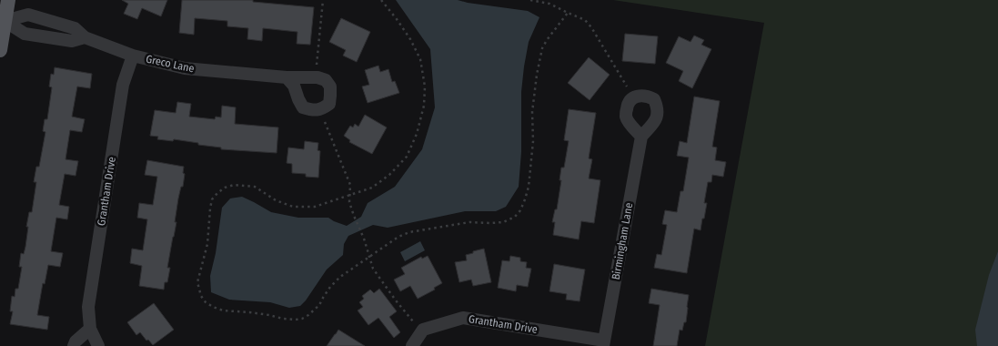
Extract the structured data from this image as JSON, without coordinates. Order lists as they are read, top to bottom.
{
  "streets": {
    "street": ["Greco Lane", "Grantham Drive", "Birmingham Lane"]
  },
  "crossings": [
    ["Greco Lane", "Grantham Drive"],
    ["Grantham Drive", "Birmingham Lane"]
  ]
}
